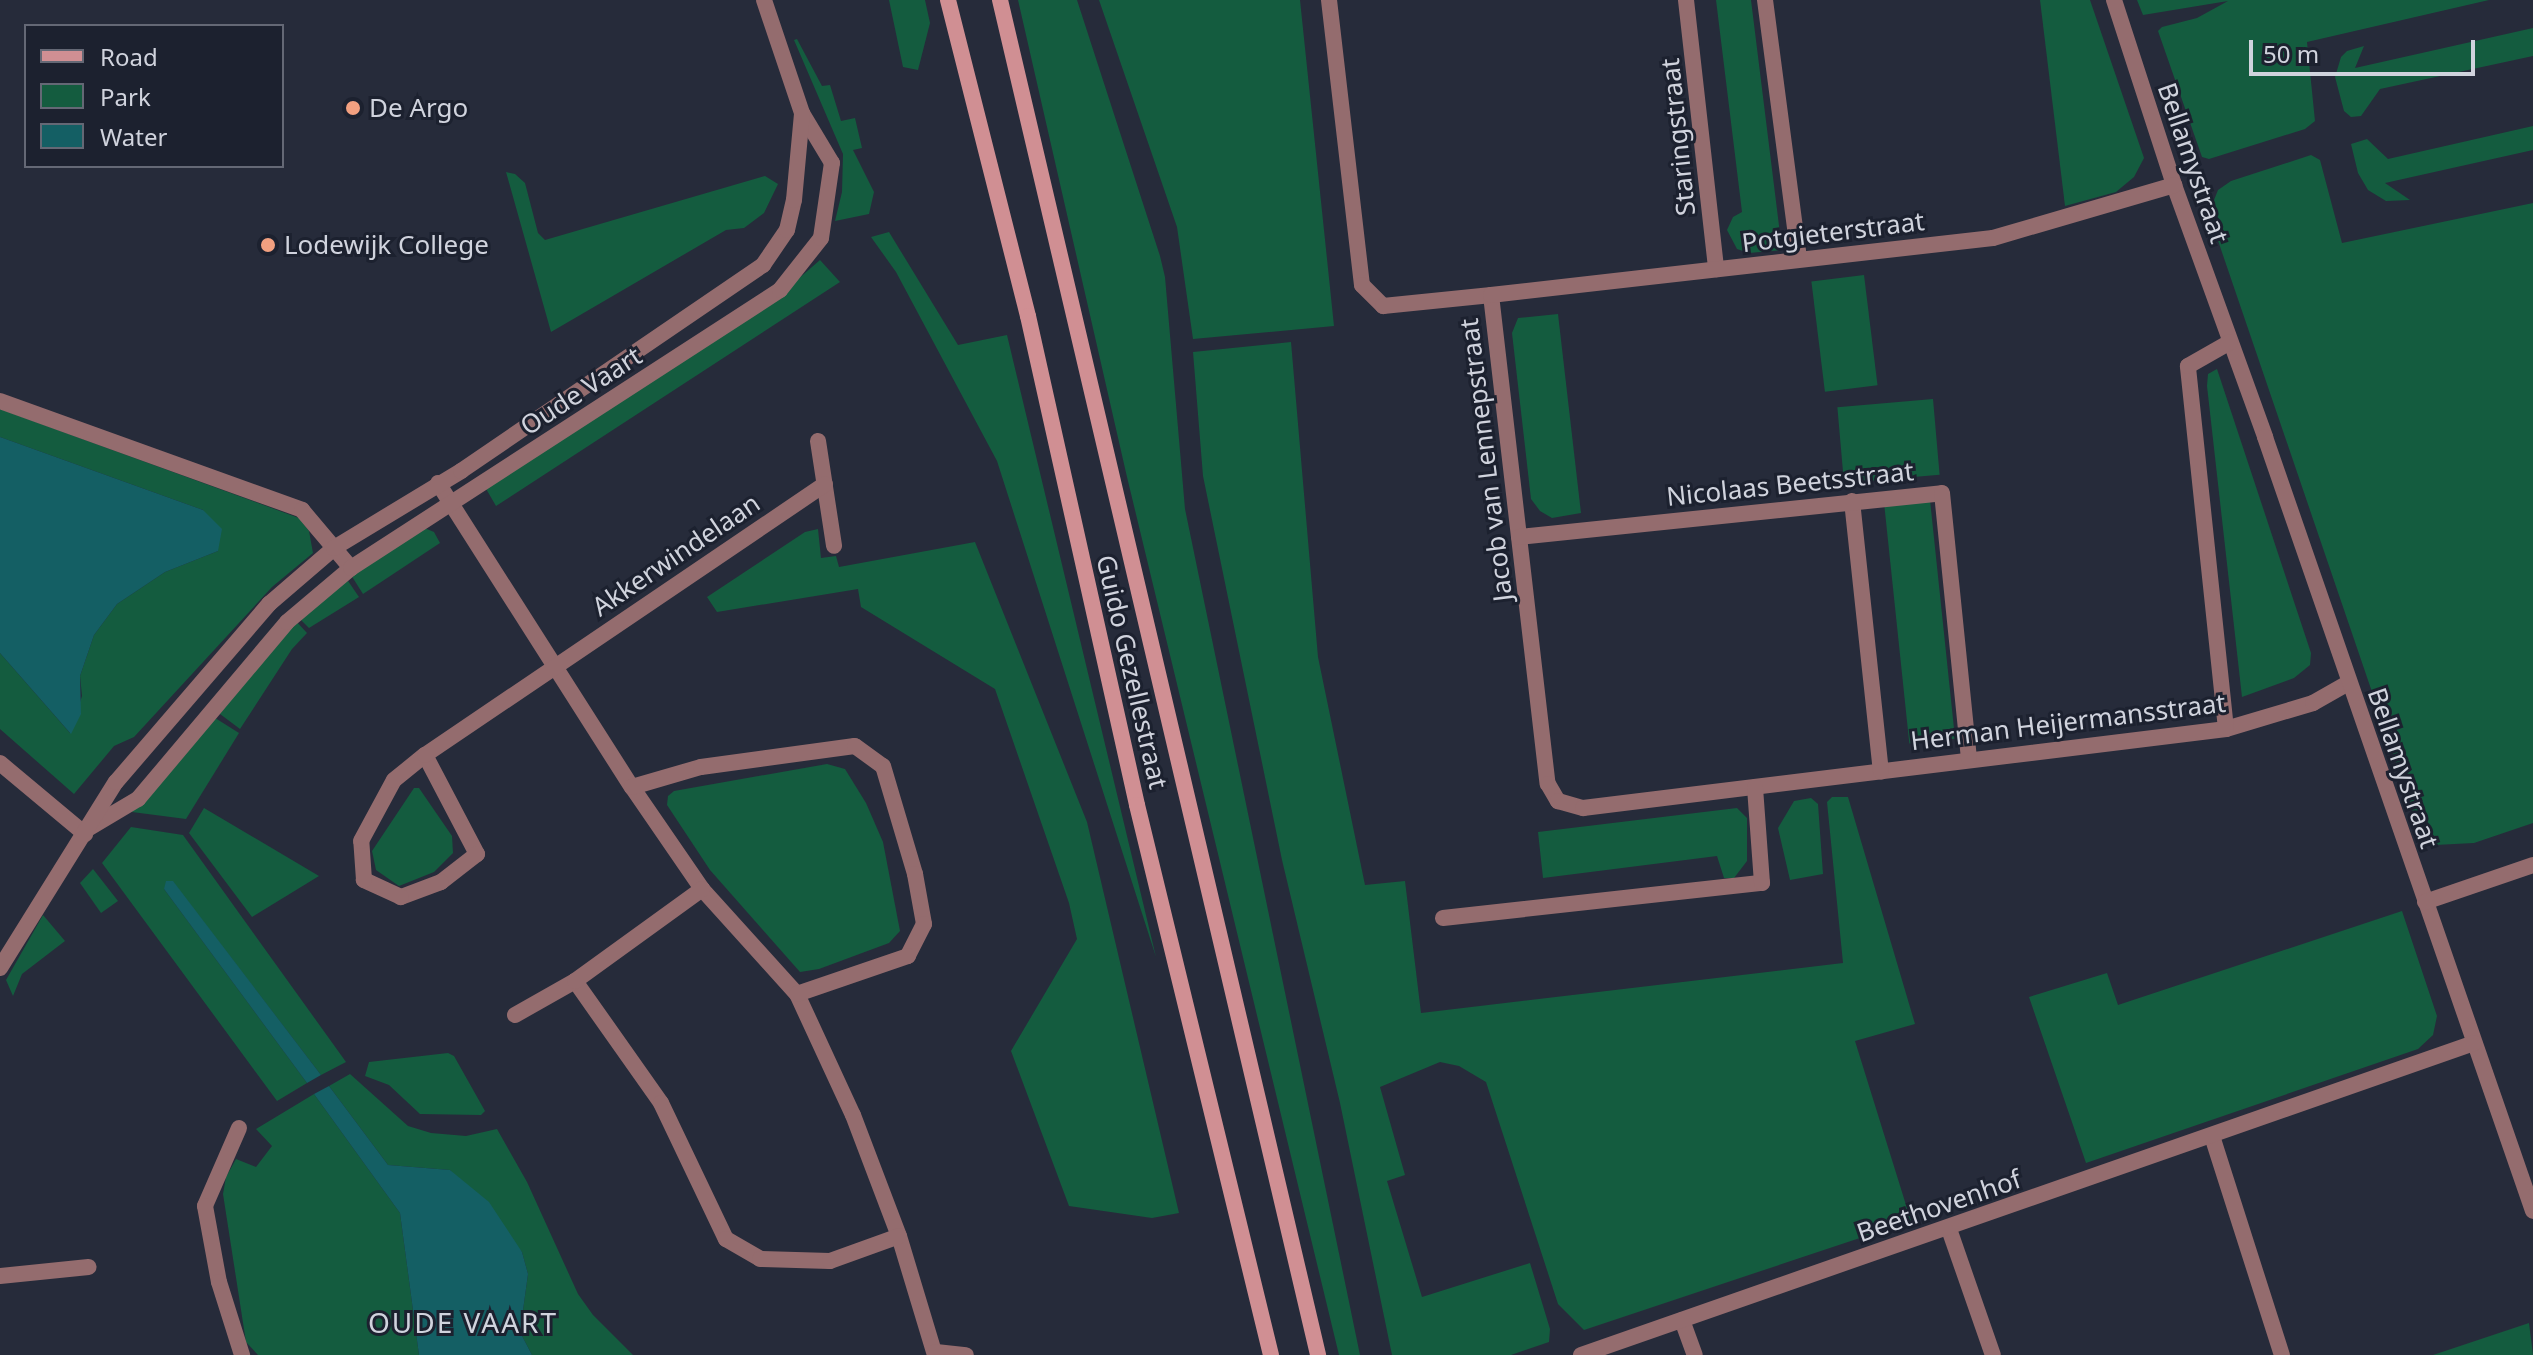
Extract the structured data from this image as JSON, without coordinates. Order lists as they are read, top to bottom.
{
  "streets": {
    "main road": ["Guido Gezellestraat"],
    "street": [
      "Staringstraat",
      "Bellamystraat",
      "Potgieterstraat",
      "Oude Vaart",
      "Jacob van Lennepstraat",
      "Nicolaas Beetsstraat",
      "Akkerwindelaan",
      "Herman Heijermansstraat",
      "Beethovenhof"
    ]
  },
  "crossings": [
    ["Staringstraat", "Potgieterstraat"],
    ["Bellamystraat", "Potgieterstraat"],
    ["Bellamystraat", "Herman Heijermansstraat"],
    ["Bellamystraat", "Beethovenhof"],
    ["Potgieterstraat", "Jacob van Lennepstraat"],
    ["Jacob van Lennepstraat", "Nicolaas Beetsstraat"],
    ["Jacob van Lennepstraat", "Herman Heijermansstraat"],
    ["Nicolaas Beetsstraat", "Herman Heijermansstraat"]
  ],
  "districts": ["OUDE VAART"],
  "places": ["De Argo", "Lodewijk College"],
  "legend": ["Road", "Park", "Water"],
  "scale_bar": "50 m"
}
